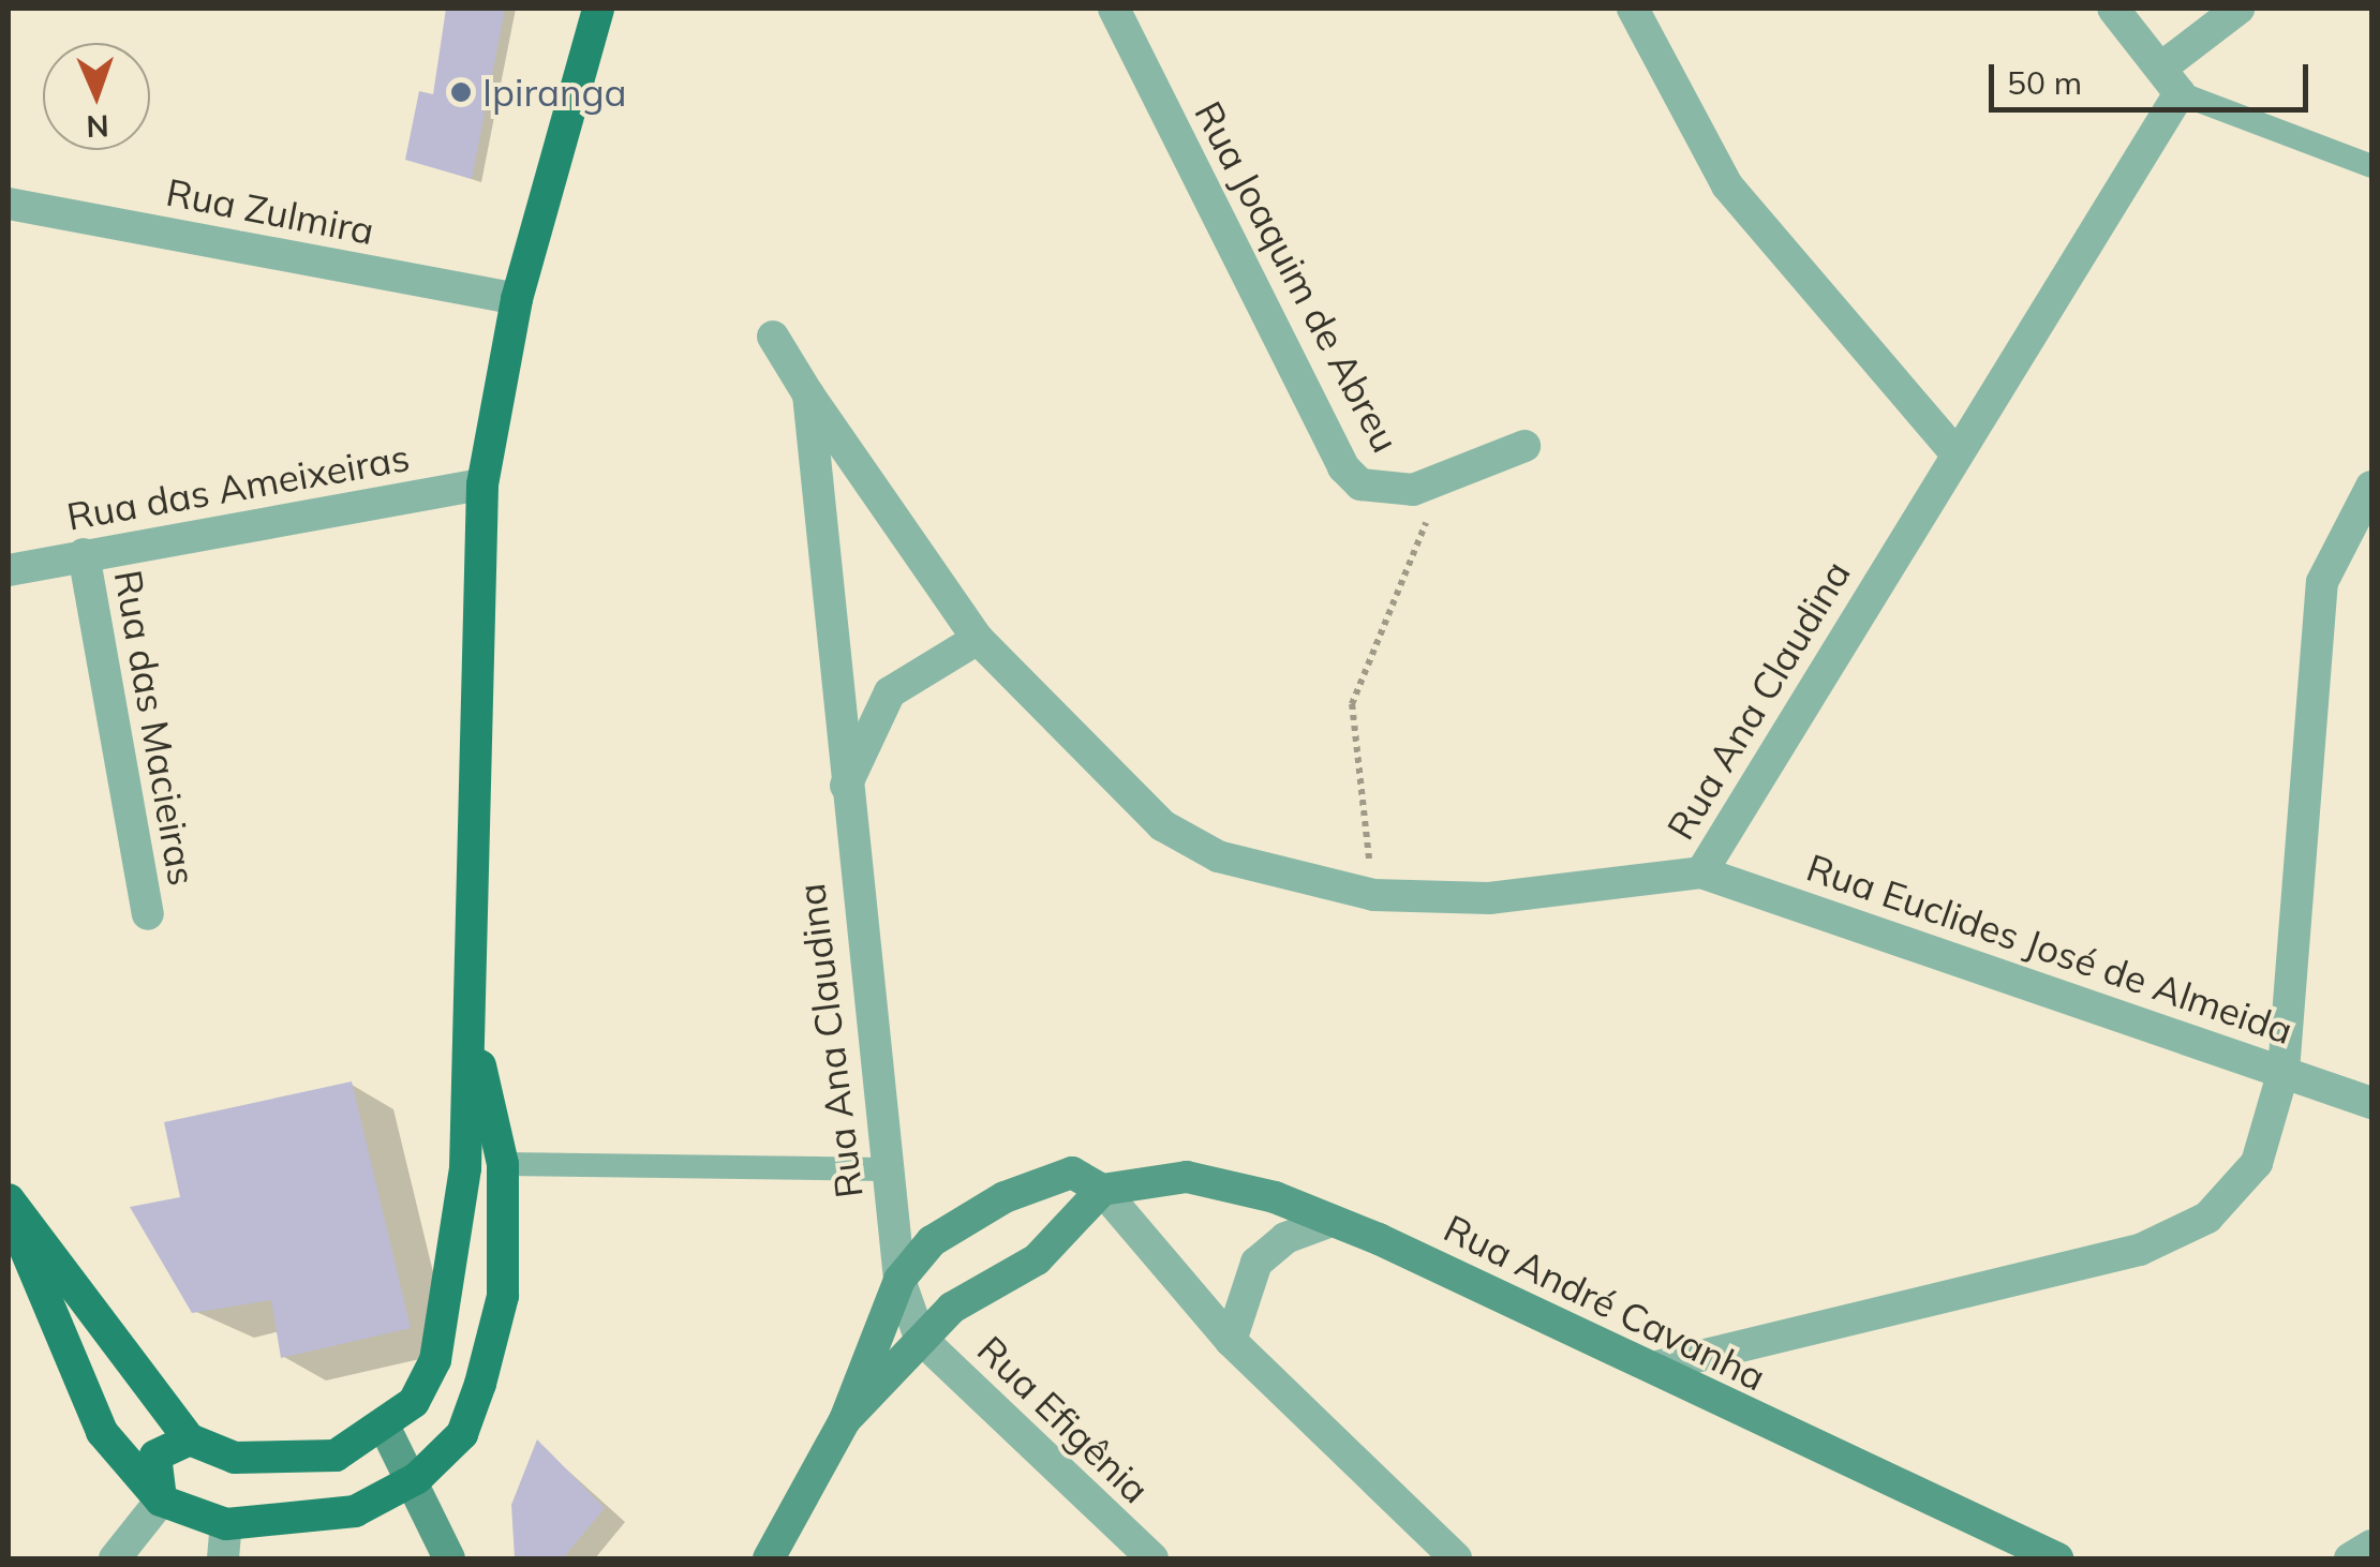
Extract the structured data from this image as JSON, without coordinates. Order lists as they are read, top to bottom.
{
  "streets": {
    "street": [
      "Rua Zulmira",
      "Rua Joaquim de Abreu",
      "Rua das Ameixeiras",
      "Rua Ana Claudina",
      "Rua das Macieiras",
      "Rua Euclides José de Almeida",
      "Rua André Cavanha",
      "Rua Efigênia"
    ]
  },
  "crossings": [
    ["Rua das Ameixeiras", "Rua das Macieiras"],
    ["Rua Ana Claudina", "Rua Euclides José de Almeida"],
    ["Rua Ana Claudina", "Rua André Cavanha"],
    ["Rua Ana Claudina", "Rua Efigênia"],
    ["Rua André Cavanha", "Rua Efigênia"]
  ],
  "places": ["Ipiranga"],
  "scale_bar": "50 m",
  "north": "bottom"
}
